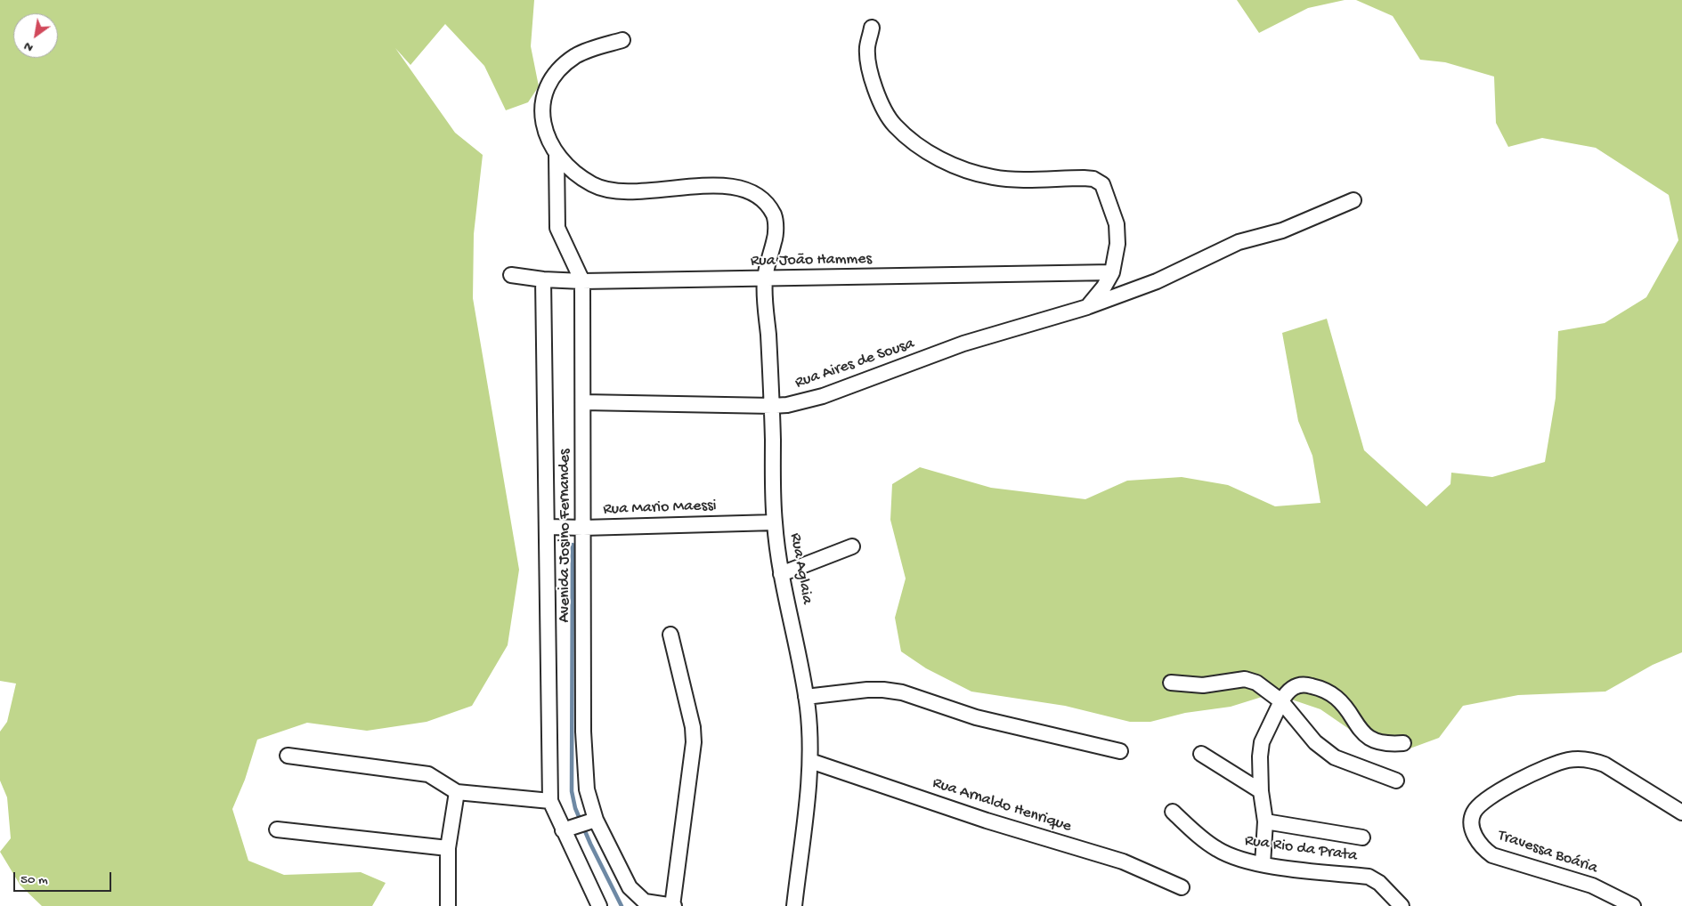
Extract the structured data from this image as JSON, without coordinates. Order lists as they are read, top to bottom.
{
  "streets": {
    "street": [
      "Rua João Hammes",
      "Rua Aires de Sousa",
      "Rua Mario Maessi",
      "Avenida Josino Fernandes",
      "Rua Aglaia",
      "Rua Arnaldo Henrique",
      "Rua Rio da Prata",
      "Travessa Boária"
    ]
  },
  "crossings": [
    ["Rua João Hammes", "Avenida Josino Fernandes"],
    ["Rua João Hammes", "Rua Aglaia"],
    ["Rua Aires de Sousa", "Avenida Josino Fernandes"],
    ["Rua Aires de Sousa", "Rua Aglaia"],
    ["Rua Mario Maessi", "Avenida Josino Fernandes"],
    ["Rua Mario Maessi", "Rua Aglaia"],
    ["Avenida Josino Fernandes", "Rua Aglaia"],
    ["Rua Aglaia", "Rua Arnaldo Henrique"]
  ],
  "scale_bar": "50 m",
  "north": "bottom left"
}
